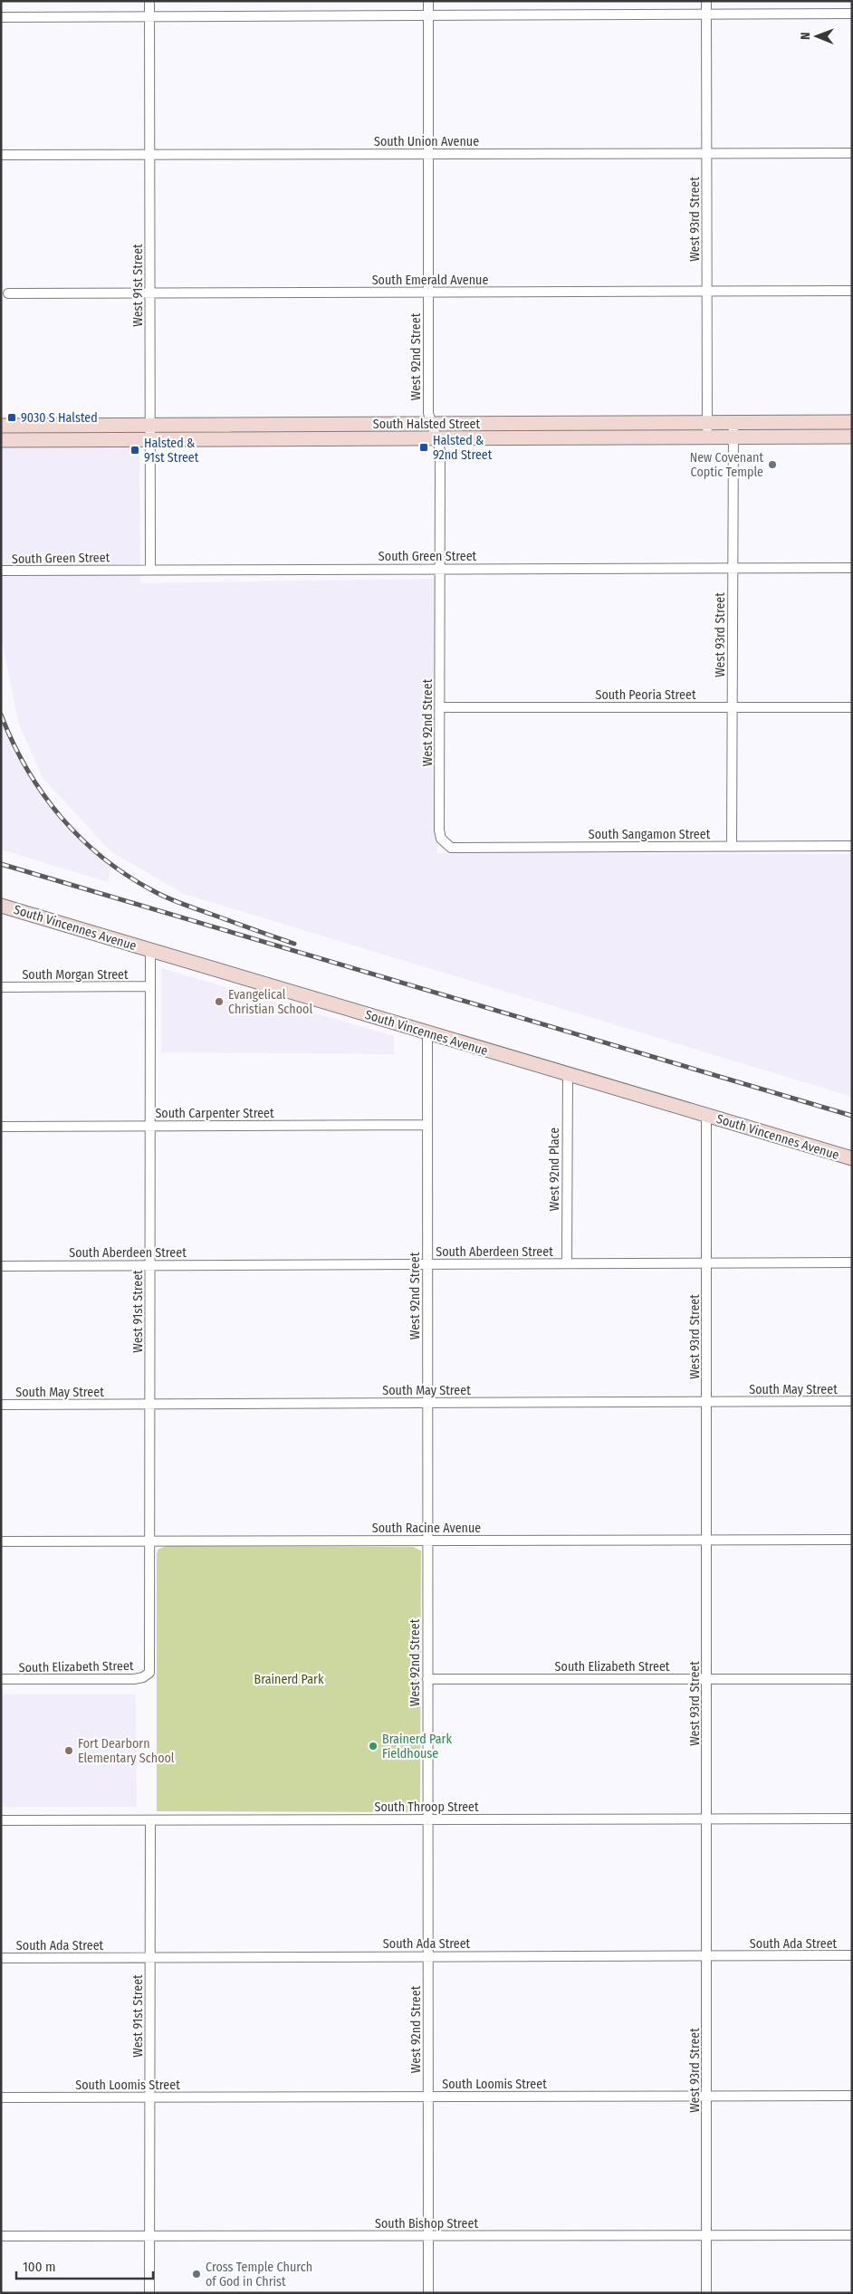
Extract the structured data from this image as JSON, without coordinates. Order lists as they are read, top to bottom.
{
  "streets": {
    "main road": ["South Halsted Street", "South Vincennes Avenue"],
    "street": [
      "South Union Avenue",
      "West 93rd Street",
      "South Emerald Avenue",
      "West 91st Street",
      "West 92nd Street",
      "South Green Street",
      "South Peoria Street",
      "South Sangamon Street",
      "South Morgan Street",
      "South Carpenter Street",
      "West 92nd Place",
      "South Aberdeen Street",
      "South May Street",
      "South Racine Avenue",
      "South Elizabeth Street",
      "South Throop Street",
      "South Ada Street",
      "South Loomis Street",
      "South Bishop Street"
    ]
  },
  "crossings": [
    ["South Union Avenue", "West 93rd Street"],
    ["South Union Avenue", "West 91st Street"],
    ["South Union Avenue", "West 92nd Street"],
    ["West 93rd Street", "South Emerald Avenue"],
    ["West 93rd Street", "South Halsted Street"],
    ["West 93rd Street", "South Green Street"],
    ["West 93rd Street", "South Peoria Street"],
    ["West 93rd Street", "South Sangamon Street"],
    ["West 93rd Street", "South Vincennes Avenue"],
    ["West 93rd Street", "South Aberdeen Street"],
    ["West 93rd Street", "South May Street"],
    ["West 93rd Street", "South Racine Avenue"],
    ["West 93rd Street", "South Elizabeth Street"],
    ["West 93rd Street", "South Throop Street"],
    ["West 93rd Street", "South Ada Street"],
    ["West 93rd Street", "South Loomis Street"],
    ["West 93rd Street", "South Bishop Street"],
    ["South Emerald Avenue", "West 91st Street"],
    ["South Emerald Avenue", "West 92nd Street"],
    ["West 91st Street", "South Halsted Street"],
    ["West 91st Street", "South Green Street"],
    ["West 91st Street", "South Vincennes Avenue"],
    ["West 91st Street", "South Morgan Street"],
    ["West 91st Street", "South Carpenter Street"],
    ["West 91st Street", "South Aberdeen Street"],
    ["West 91st Street", "South May Street"],
    ["West 91st Street", "South Racine Avenue"],
    ["West 91st Street", "South Elizabeth Street"],
    ["West 91st Street", "South Throop Street"],
    ["West 91st Street", "South Ada Street"],
    ["West 91st Street", "South Loomis Street"],
    ["West 91st Street", "South Bishop Street"],
    ["West 92nd Street", "South Halsted Street"],
    ["West 92nd Street", "South Green Street"],
    ["West 92nd Street", "South Peoria Street"],
    ["West 92nd Street", "South Sangamon Street"],
    ["West 92nd Street", "South Vincennes Avenue"],
    ["West 92nd Street", "South Carpenter Street"],
    ["West 92nd Street", "South Aberdeen Street"],
    ["West 92nd Street", "South May Street"],
    ["West 92nd Street", "South Racine Avenue"],
    ["West 92nd Street", "South Elizabeth Street"],
    ["West 92nd Street", "South Throop Street"],
    ["West 92nd Street", "South Ada Street"],
    ["West 92nd Street", "South Loomis Street"],
    ["West 92nd Street", "South Bishop Street"],
    ["South Vincennes Avenue", "West 92nd Place"],
    ["West 92nd Place", "South Aberdeen Street"]
  ],
  "parks": ["Brainerd Park"],
  "places": {
    "transit": ["9030 S Halsted", "Halsted & 92nd Street", "Halsted & 91st Street"],
    "other": [
      "New Covenant Coptic Temple",
      "Evangelical Christian School",
      "Brainerd Park Fieldhouse",
      "Fort Dearborn Elementary School",
      "Cross Temple Church of God in Christ"
    ]
  },
  "scale_bar": "100 m",
  "north": "left"
}
